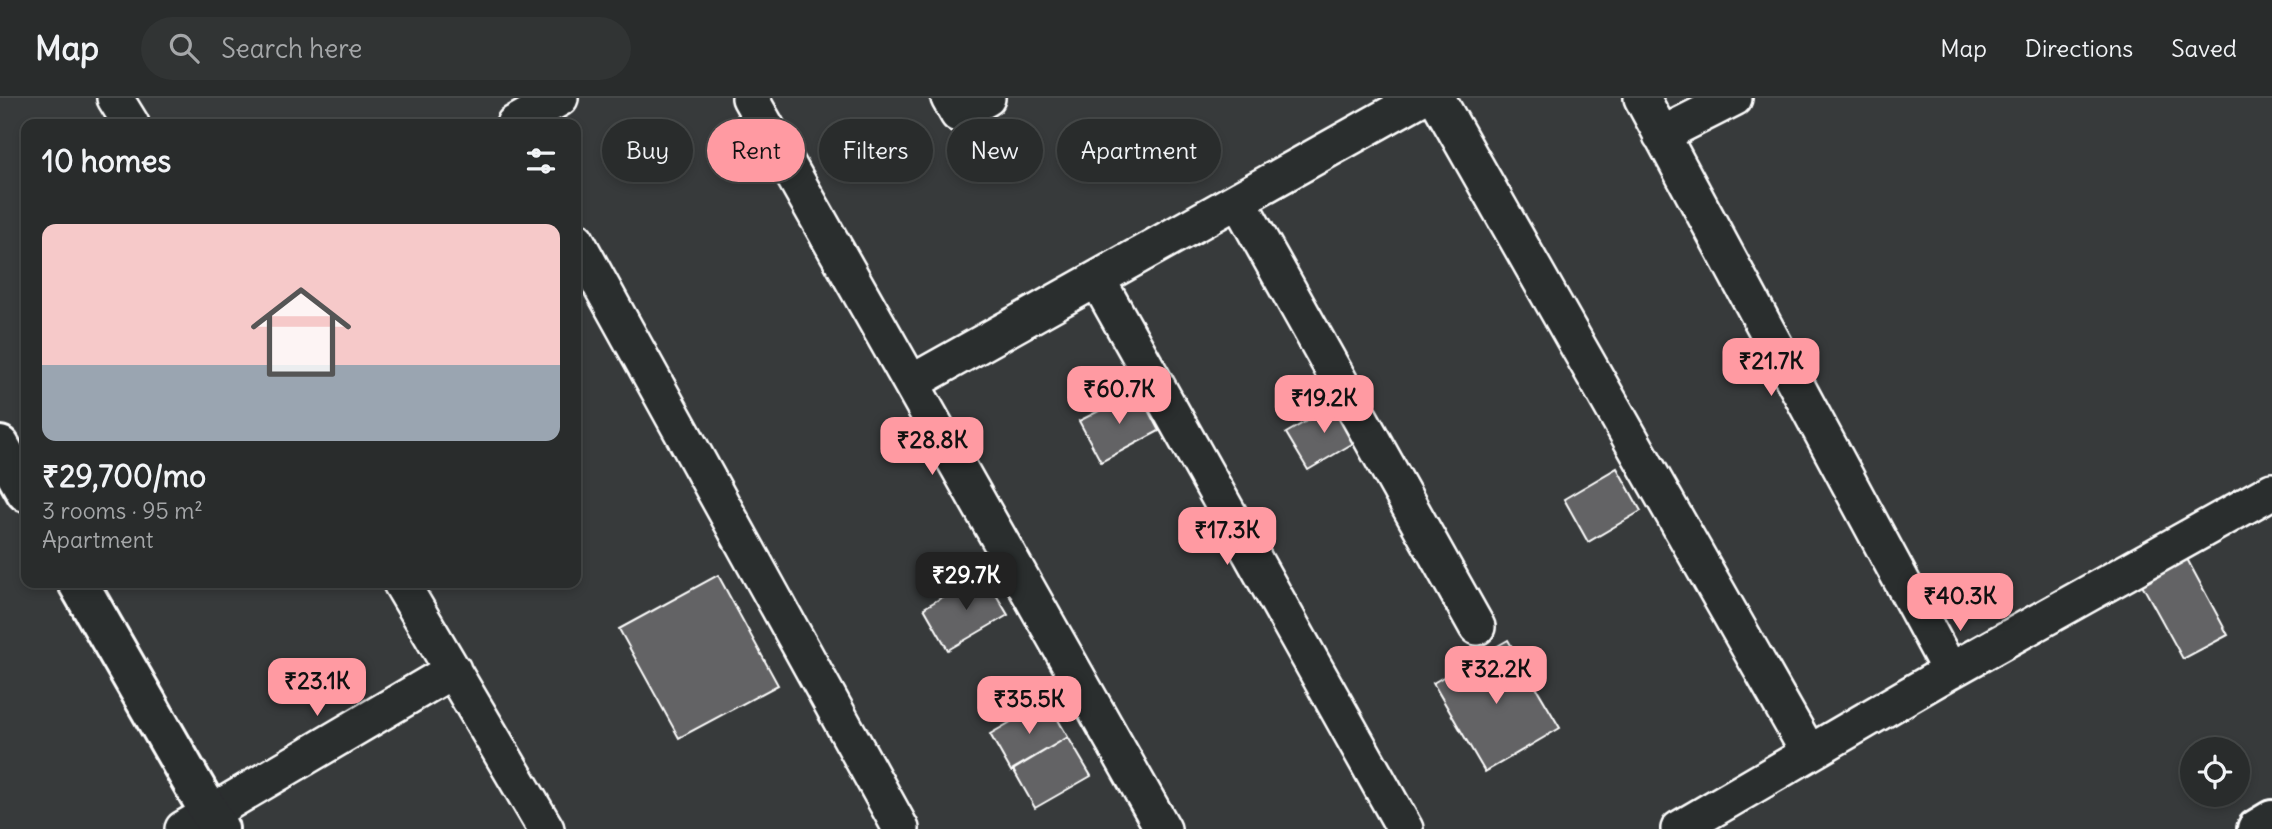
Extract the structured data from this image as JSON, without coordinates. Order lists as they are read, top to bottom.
{
  "page": {
    "header": "Map",
    "search": "Search here",
    "nav": ["Map", "Directions", "Saved"],
    "chip": [
      "Buy",
      "Rent",
      "Filters",
      "New",
      "Apartment"
    ],
    "heading": "10 homes",
    "list": [
      {
        "name": "₹29,700/mo",
        "note": "3 rooms · 95 m² · Apartment"
      }
    ],
    "price": [
      "₹21.7K",
      "₹60.7K",
      "₹19.2K",
      "₹28.8K",
      "₹17.3K",
      "₹29.7K",
      "₹40.3K",
      "₹32.2K",
      "₹23.1K",
      "₹35.5K"
    ]
  }
}
